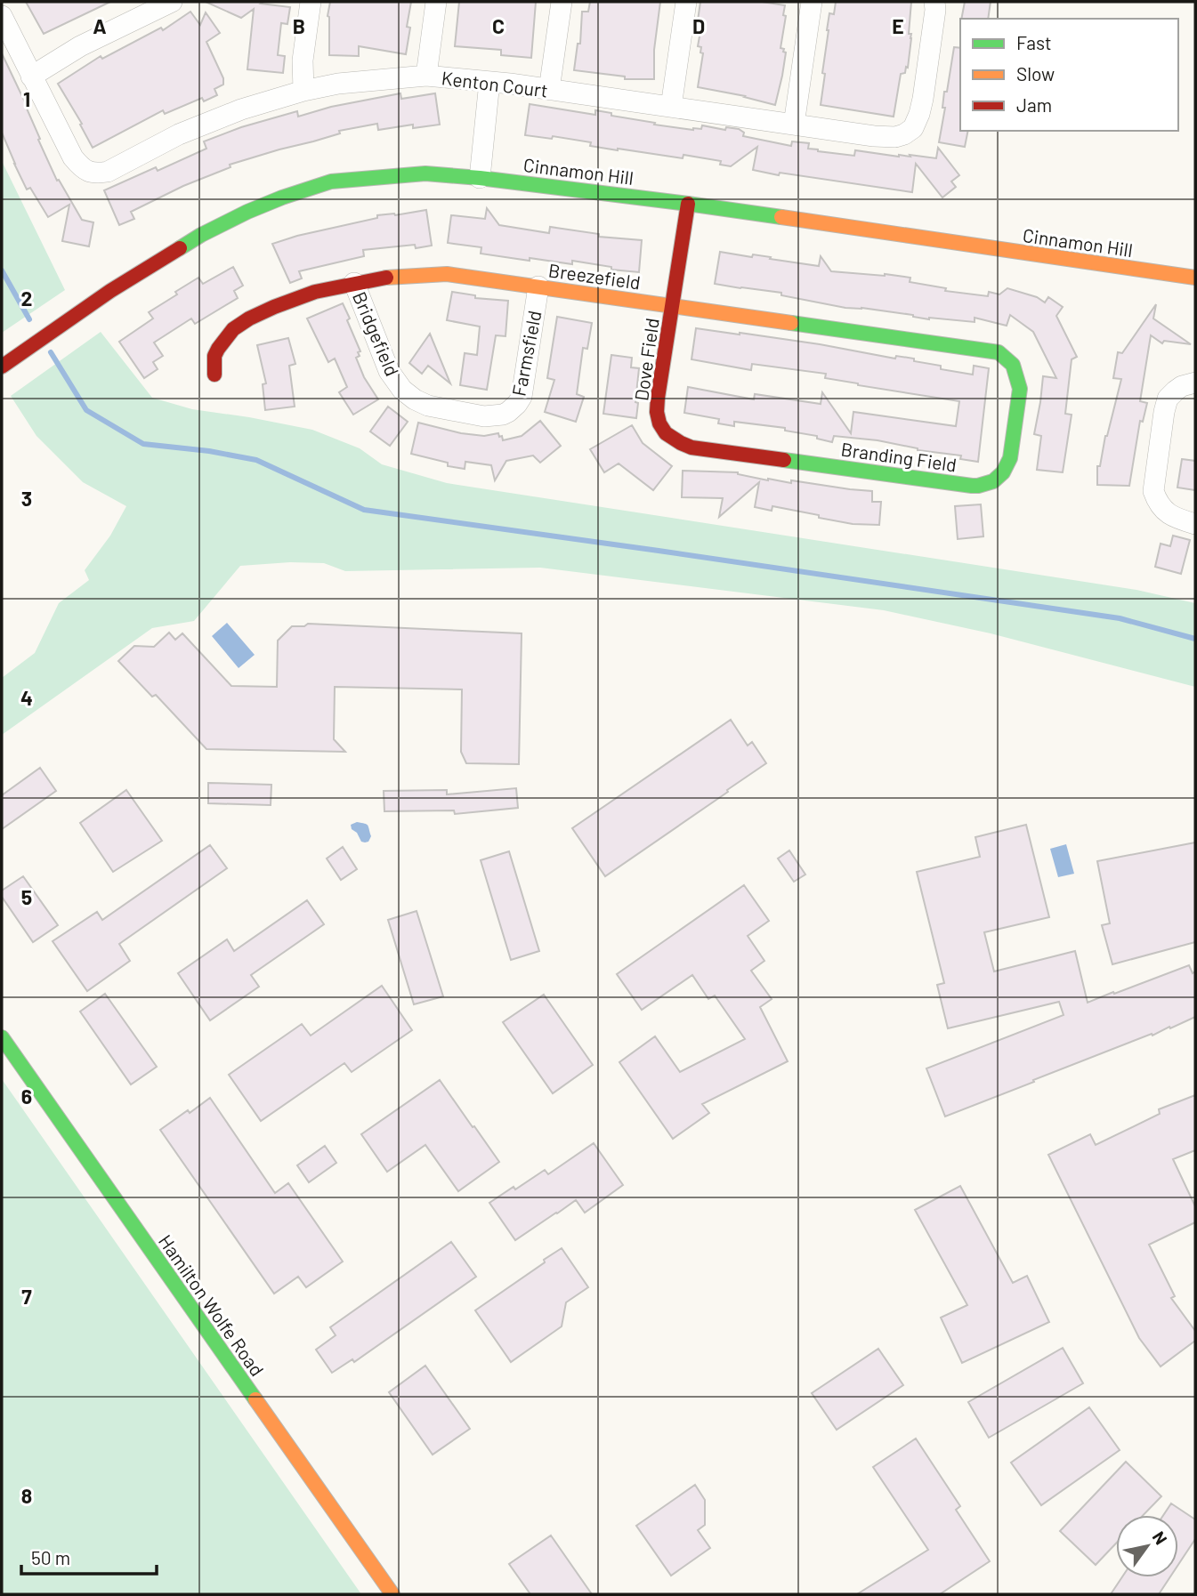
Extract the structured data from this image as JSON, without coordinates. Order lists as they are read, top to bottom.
{
  "streets": {
    "street": [
      "Kenton Court",
      "Cinnamon Hill",
      "Breezefield",
      "Bridgefield",
      "Farmsfield",
      "Dove Field",
      "Branding Field",
      "Hamilton Wolfe Road"
    ]
  },
  "crossings": [
    ["Cinnamon Hill", "Dove Field"],
    ["Breezefield", "Bridgefield"],
    ["Breezefield", "Farmsfield"],
    ["Breezefield", "Dove Field"],
    ["Breezefield", "Branding Field"],
    ["Bridgefield", "Farmsfield"],
    ["Dove Field", "Branding Field"]
  ],
  "legend": ["Fast", "Slow", "Jam"],
  "scale_bar": "50 m",
  "north": "top right",
  "grid": {
    "columns": [
      "A",
      "B",
      "C",
      "D",
      "E"
    ],
    "rows": [
      "1",
      "2",
      "3",
      "4",
      "5",
      "6",
      "7",
      "8"
    ]
  }
}
